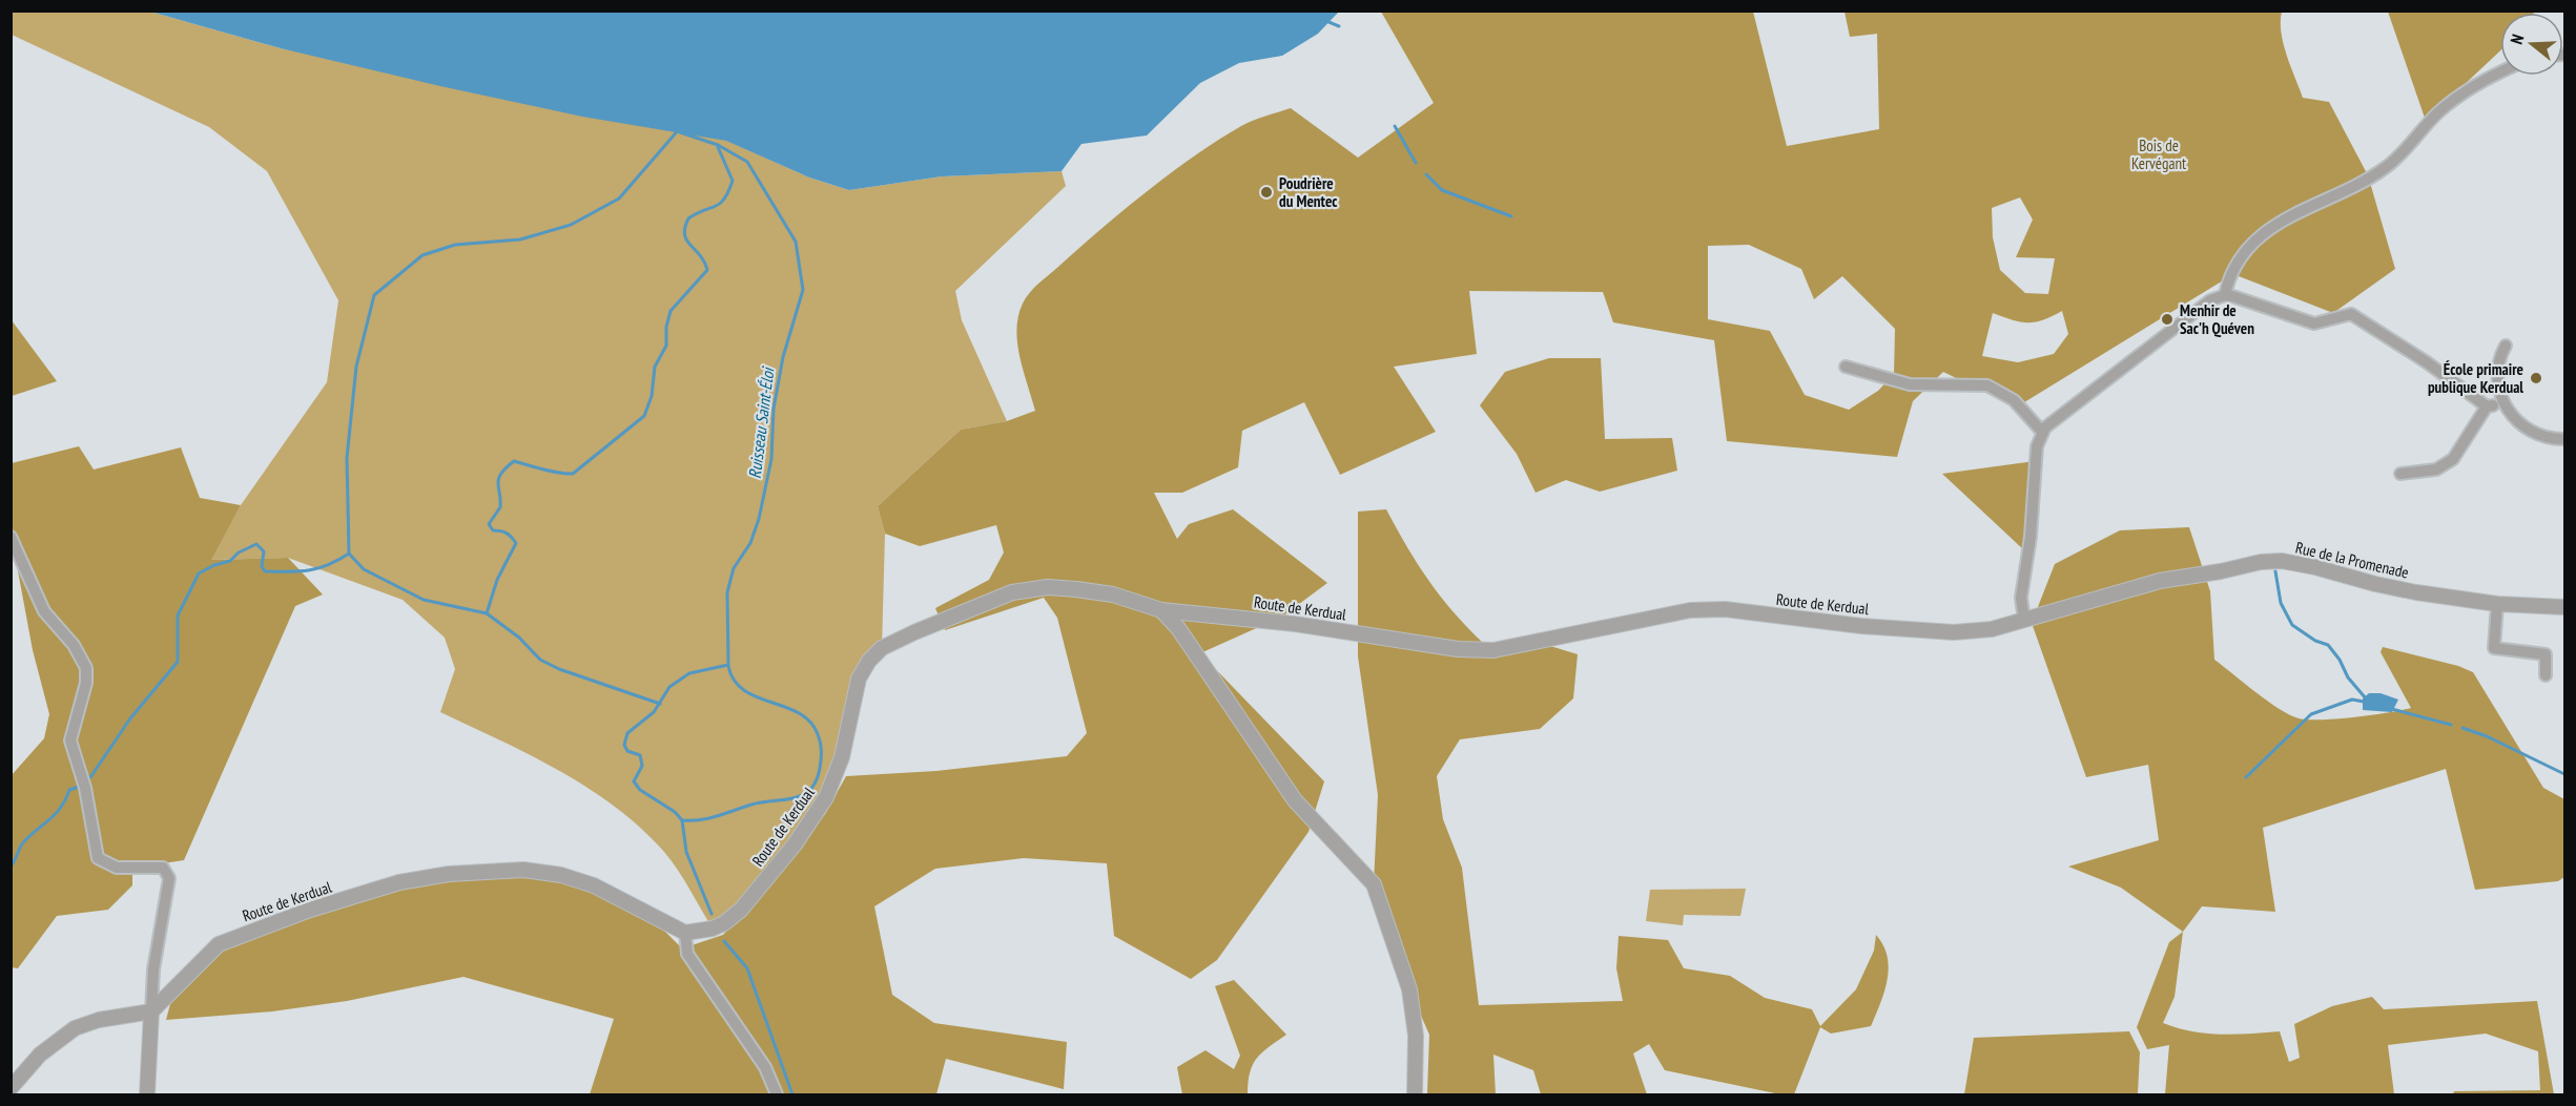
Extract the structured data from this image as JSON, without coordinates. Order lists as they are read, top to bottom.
{
  "streets": {
    "street": ["Rue de la Promenade", "Route de Kerdual"]
  },
  "crossings": [
    ["Rue de la Promenade", "Route de Kerdual"]
  ],
  "water": ["Ruisseau Saint-Éloi"],
  "parks": ["Bois de Kervégant"],
  "places": ["Poudrière du Mentec", "Menhir de Sac'h Quéven", "École primaire publique Kerdual"],
  "north": "left"
}
